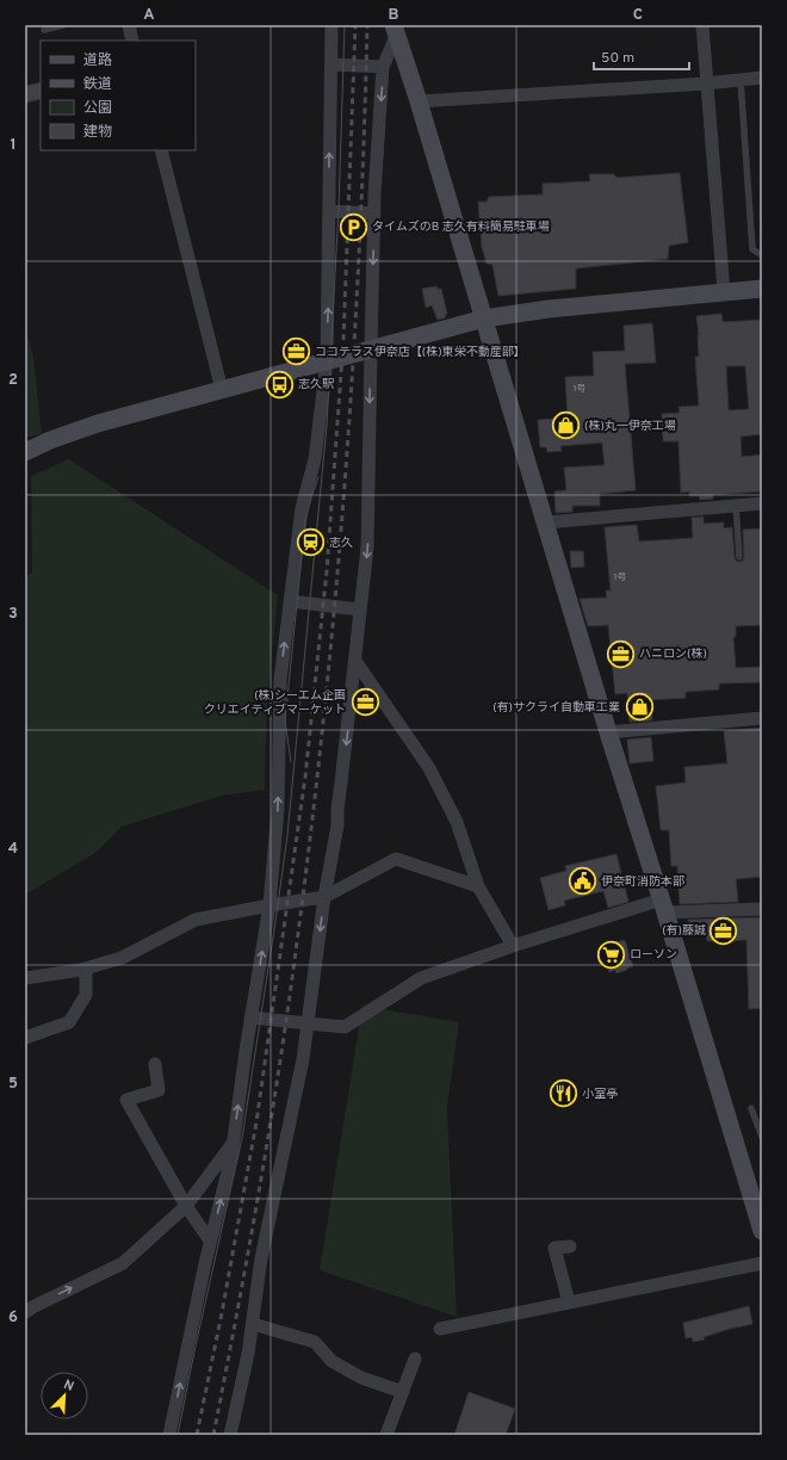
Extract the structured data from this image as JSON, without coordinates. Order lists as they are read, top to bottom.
{
  "places": {
    "parking": ["タイムズのB 志久有料簡易駐車場"],
    "office": [
      "ココテラス伊奈店【(株)東栄不動産部】",
      "ハニロン(株)",
      "(株)シーエム企画 クリエイティブマーケット",
      "(有)藤誠"
    ],
    "bus stop": ["志久駅"],
    "shop": ["(株)丸一伊奈工場", "(有)サクライ自動車工業"],
    "station": ["志久"],
    "public building": ["伊奈町消防本部"],
    "supermarket": ["ローソン"],
    "restaurant": ["小室亭"]
  },
  "house_numbers": ["1号", "1号"],
  "legend": [
    "道路",
    "鉄道",
    "公園",
    "建物"
  ],
  "scale_bar": "50 m",
  "north": "top right",
  "grid": {
    "columns": ["A", "B", "C"],
    "rows": [
      "1",
      "2",
      "3",
      "4",
      "5",
      "6"
    ]
  }
}
